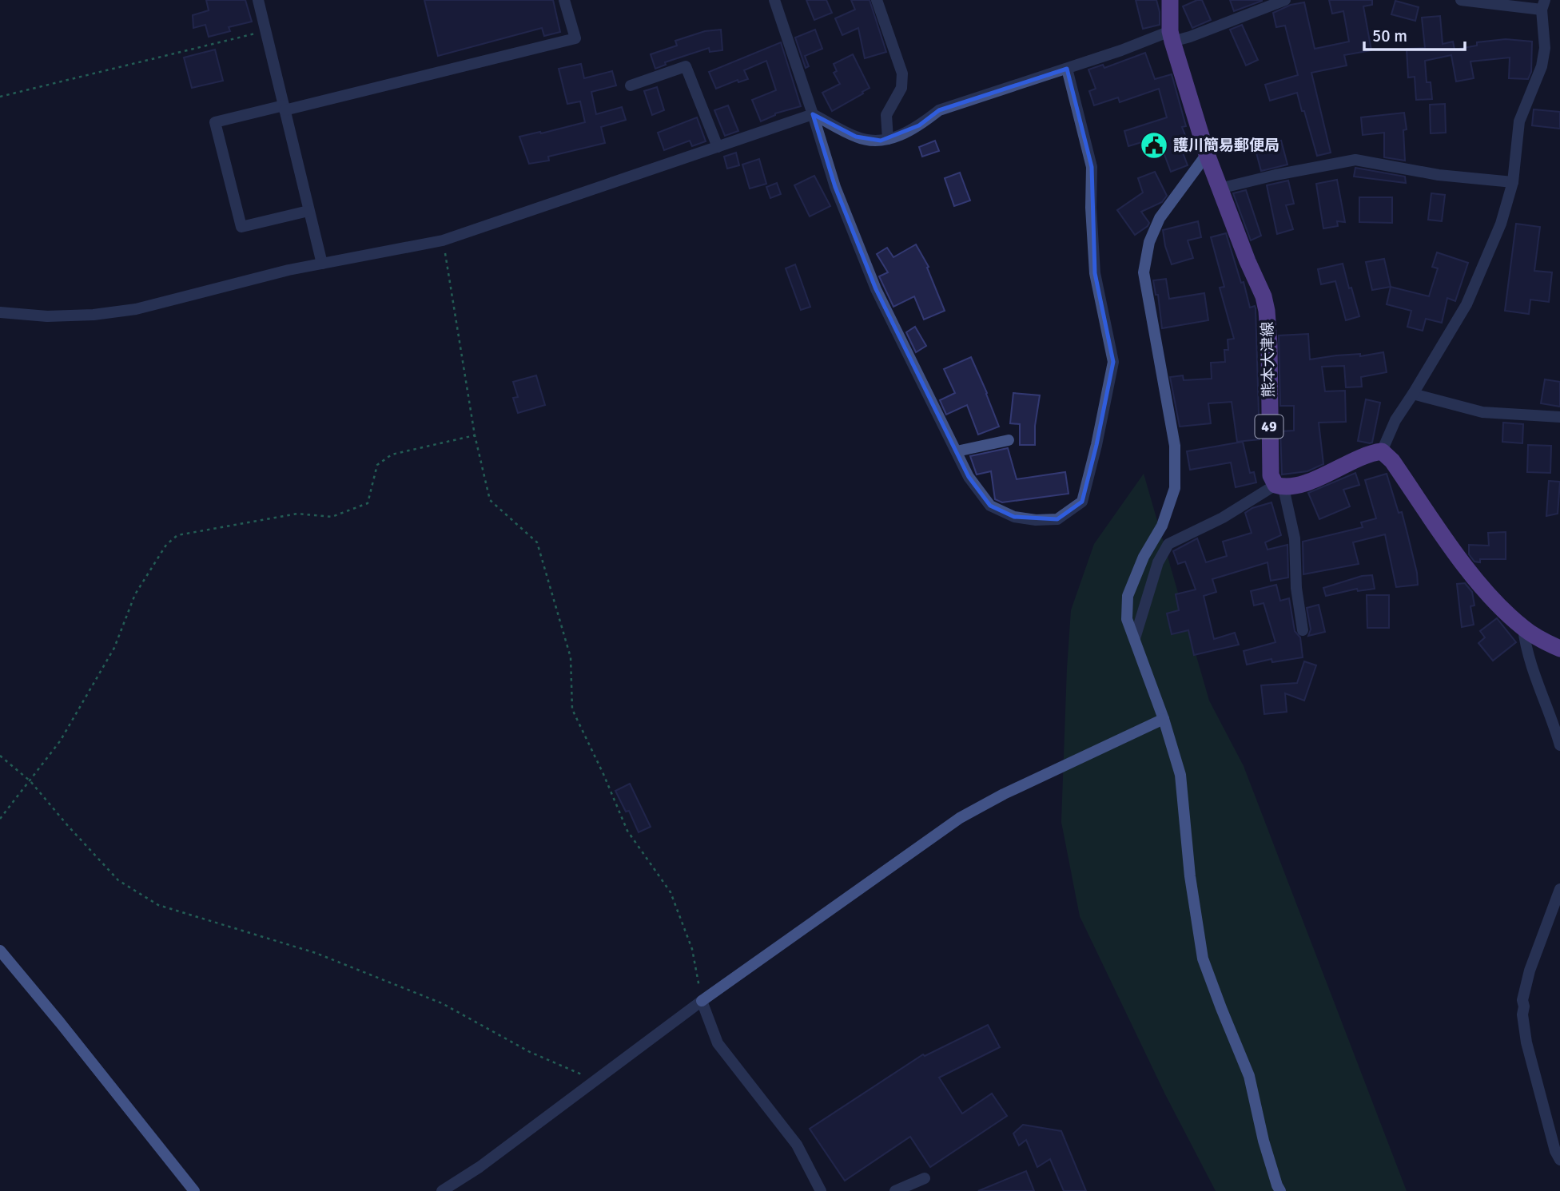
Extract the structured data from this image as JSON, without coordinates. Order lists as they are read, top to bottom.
{
  "streets": {
    "main road": ["熊本大津線", "49"]
  },
  "places": {
    "public building": ["護川簡易郵便局"]
  },
  "scale_bar": "50 m"
}
